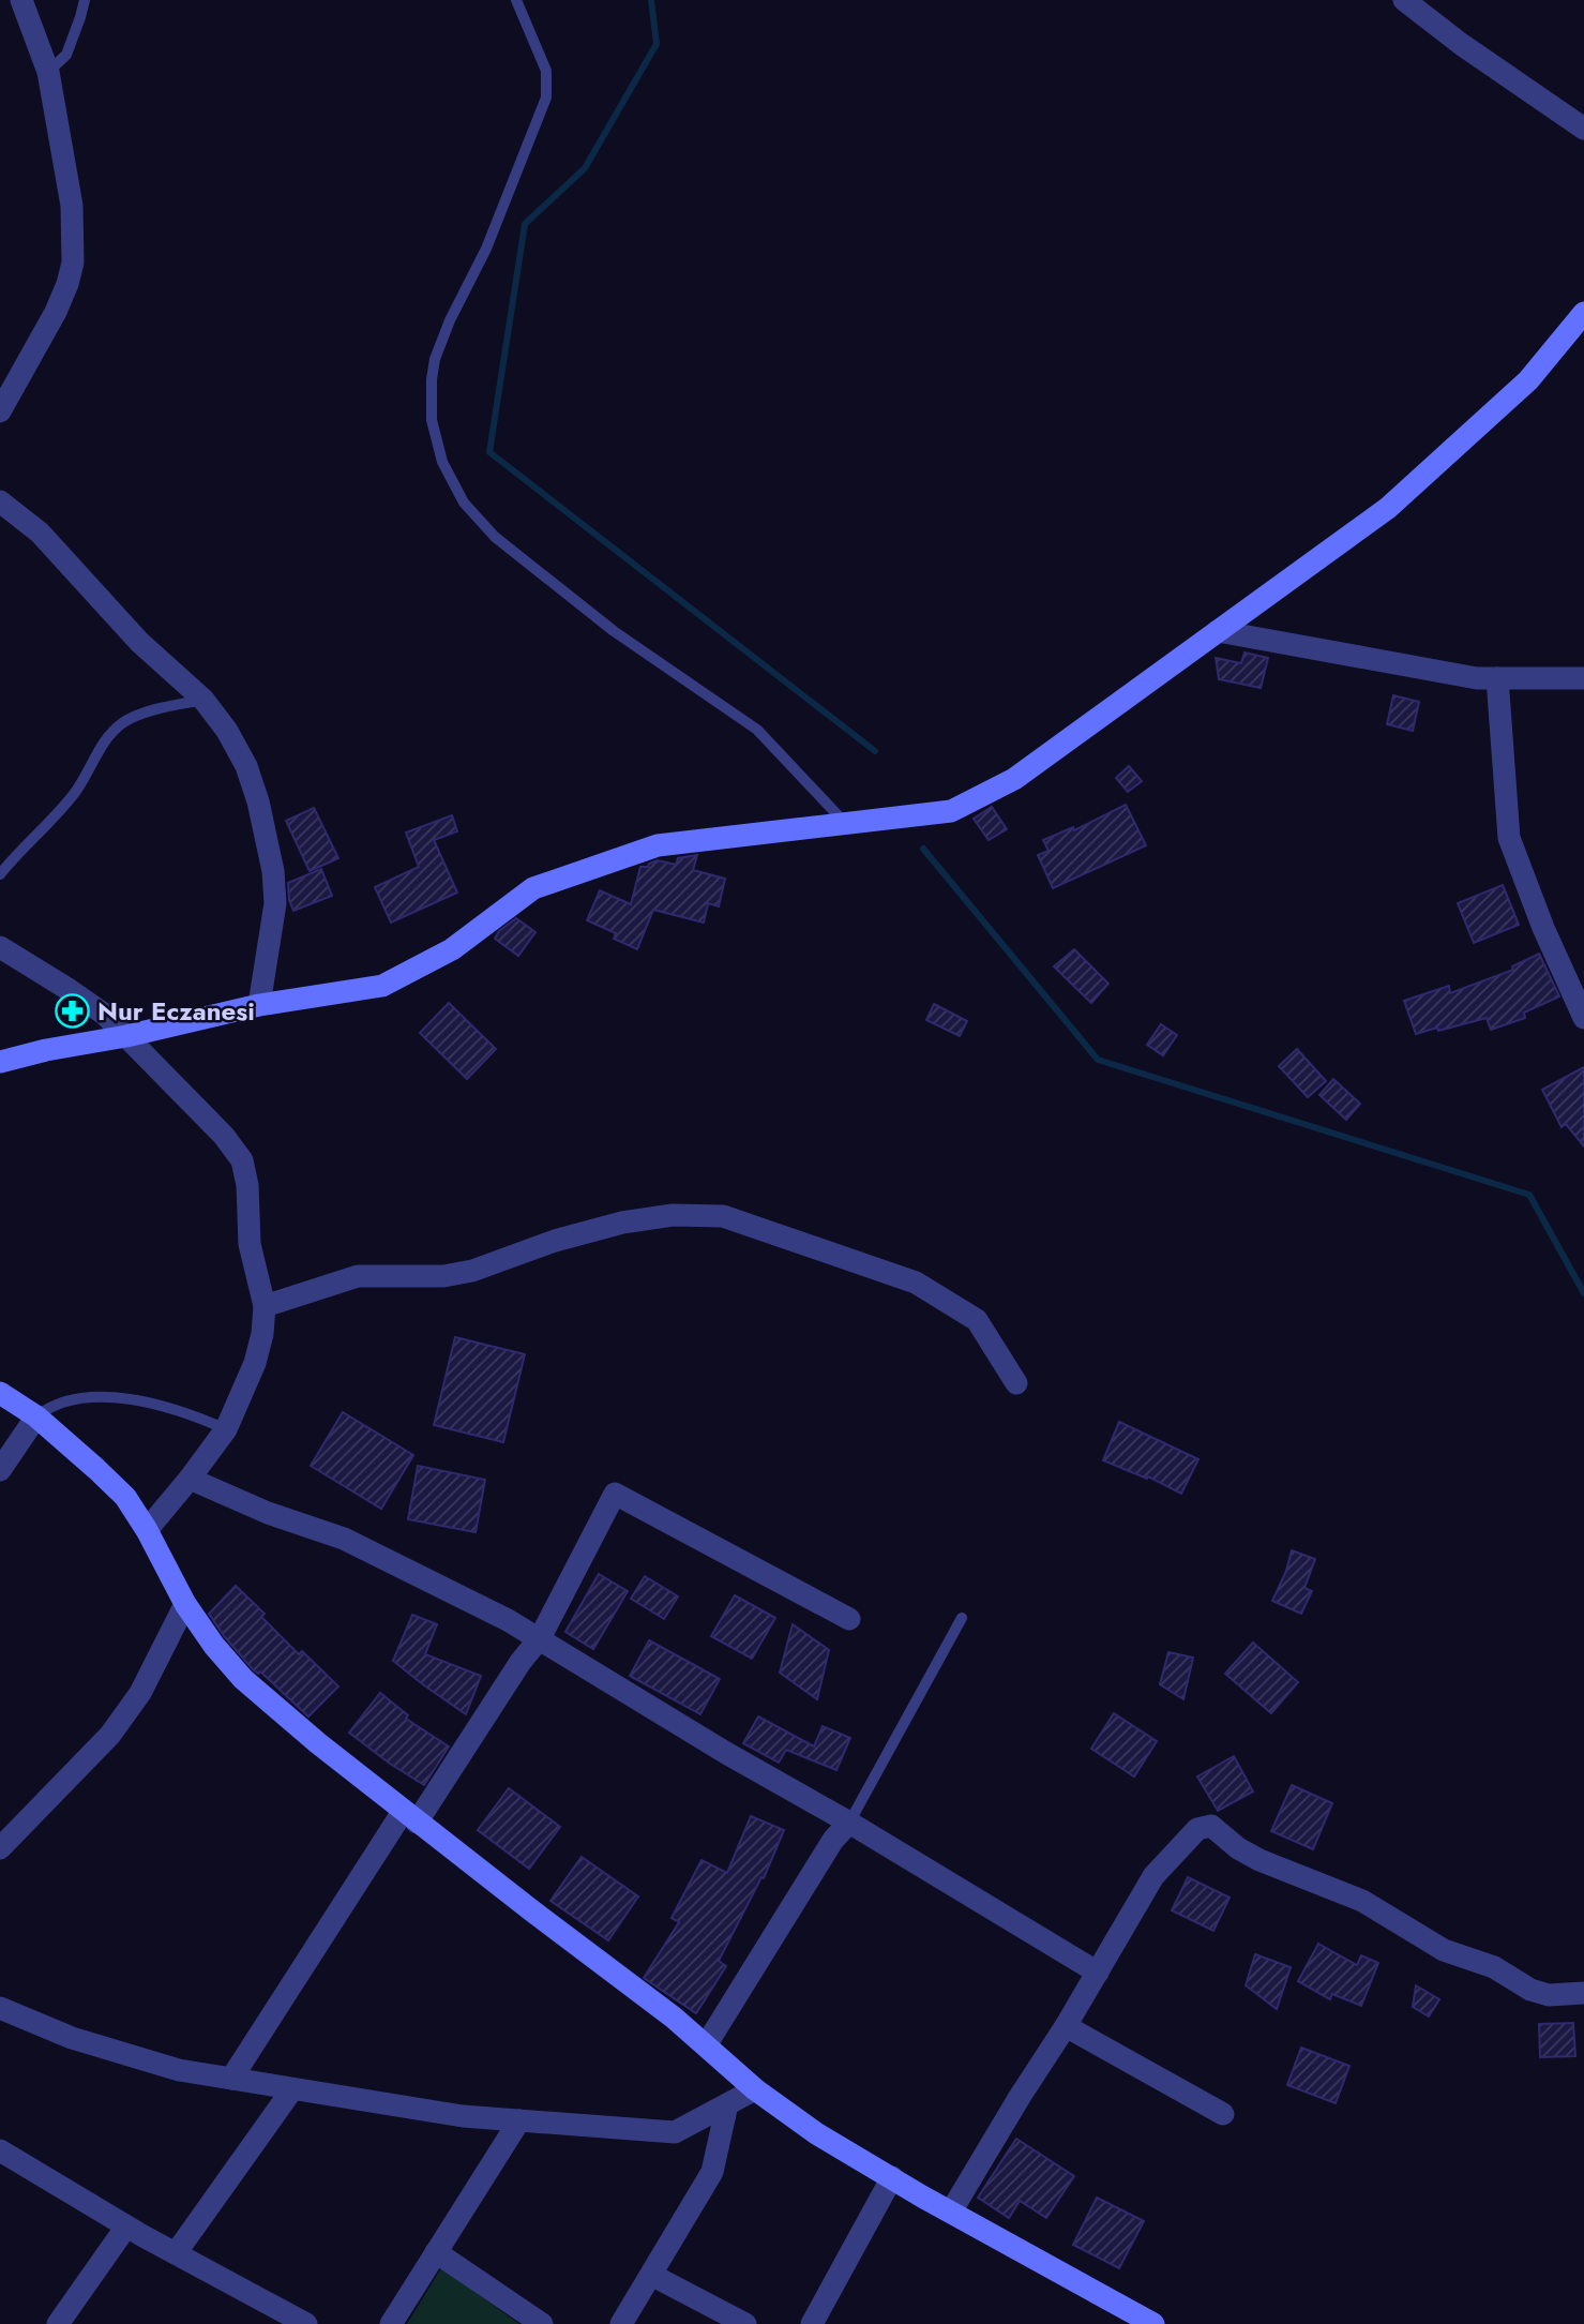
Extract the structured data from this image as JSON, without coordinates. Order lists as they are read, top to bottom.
{
  "places": {
    "pharmacy": ["Nur Eczanesi"]
  }
}
